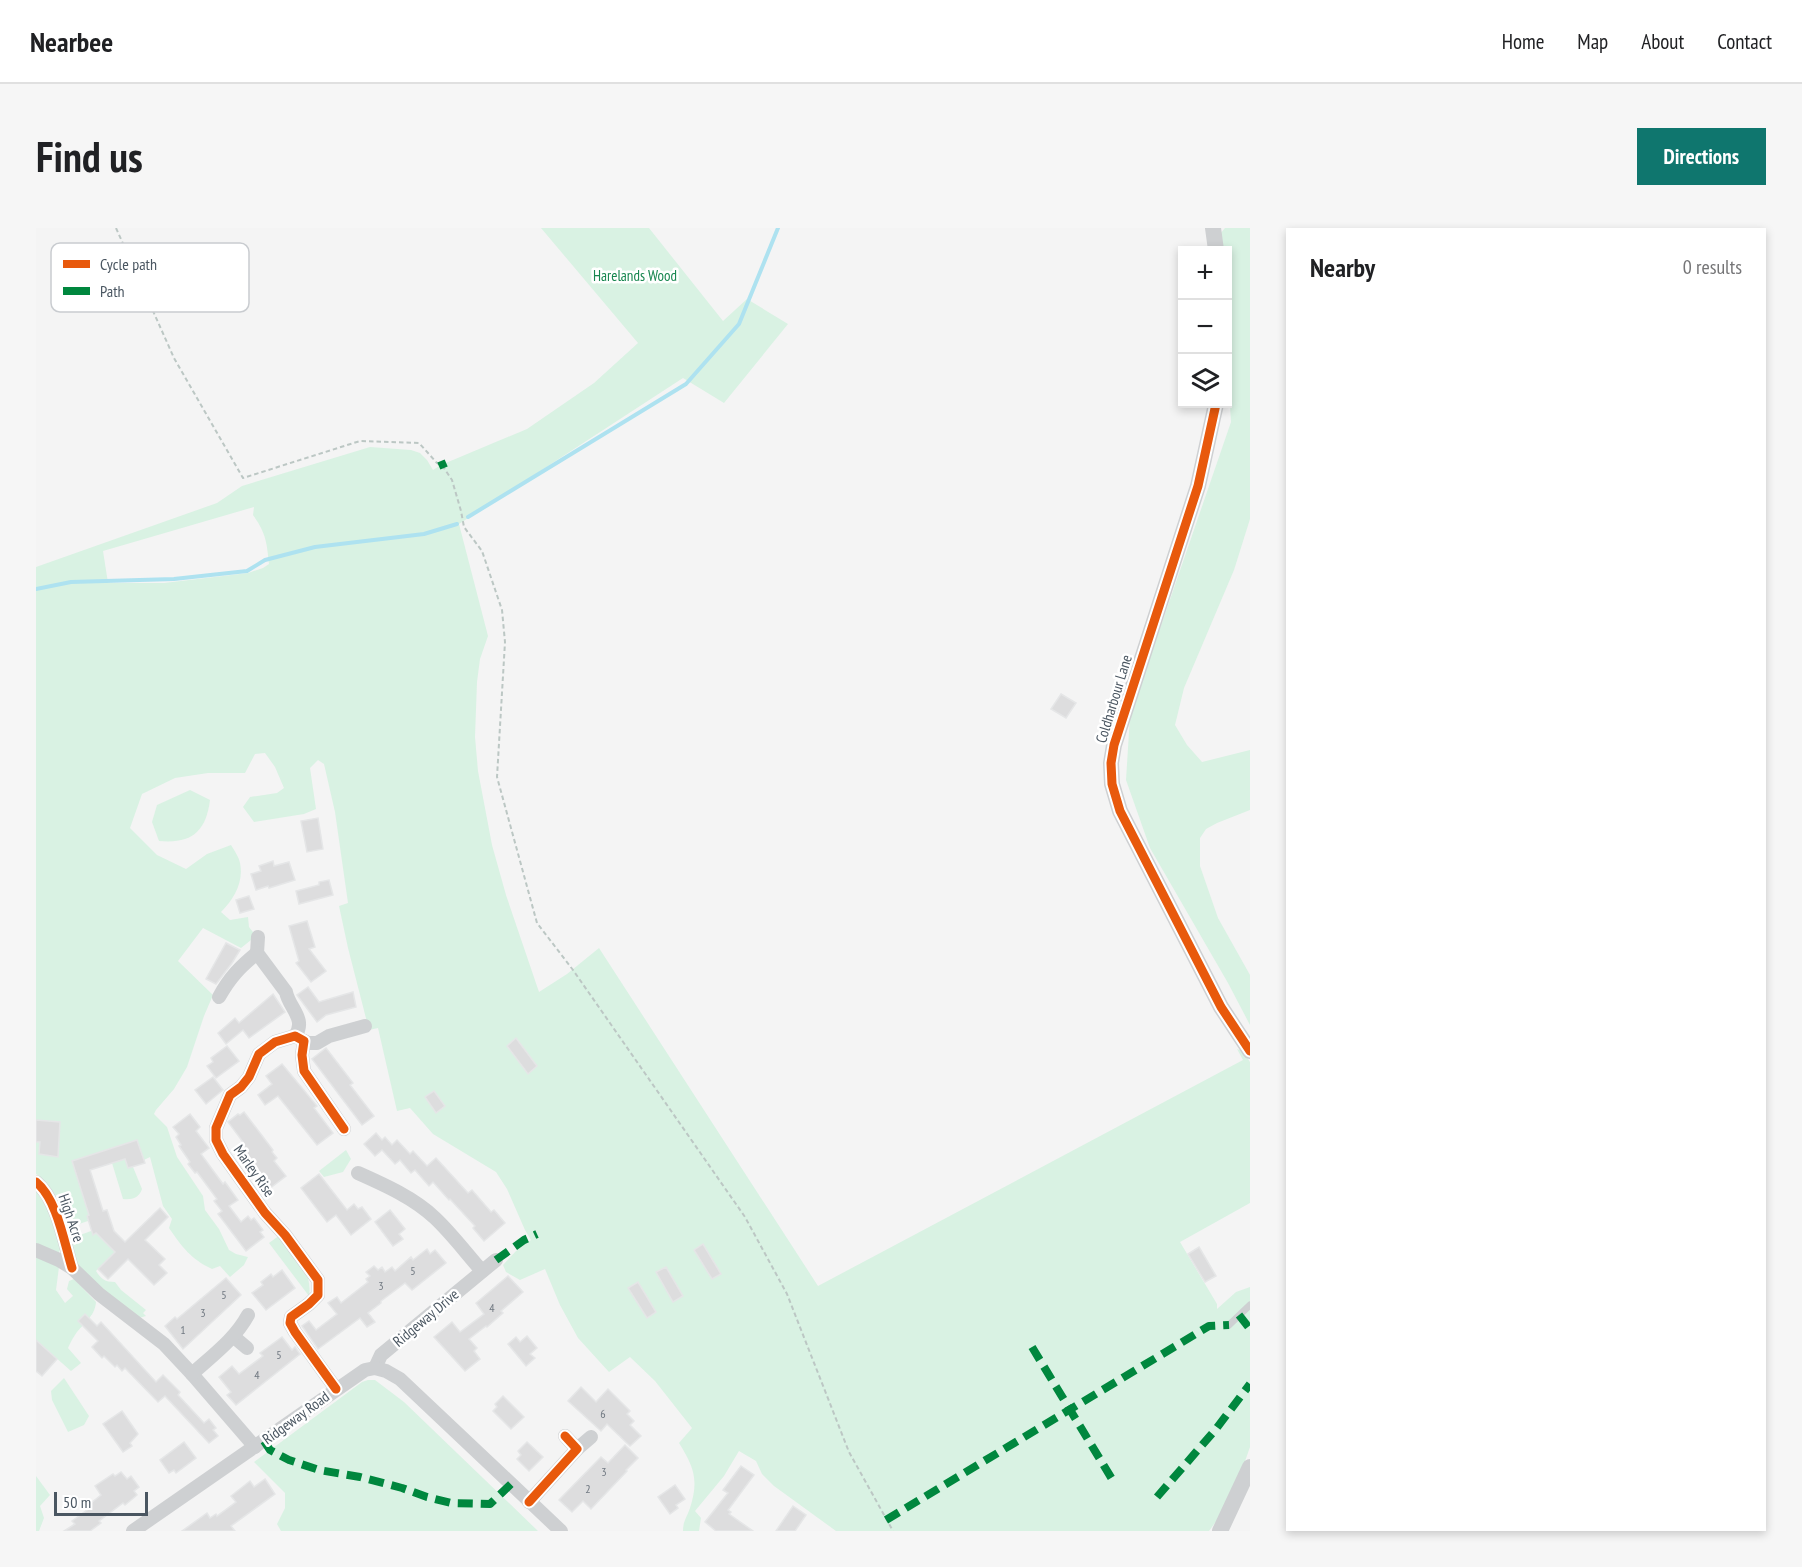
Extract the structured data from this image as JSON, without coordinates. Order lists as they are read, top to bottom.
{
  "streets": {
    "street": [
      "Coldharbour Lane",
      "Marley Rise",
      "High Acre",
      "Ridgeway Drive",
      "Ridgeway Road"
    ]
  },
  "crossings": [
    ["Marley Rise", "Ridgeway Road"],
    ["High Acre", "Ridgeway Road"],
    ["Ridgeway Drive", "Ridgeway Road"]
  ],
  "parks": ["Harelands Wood"],
  "house_numbers": [
    "5",
    "3",
    "5",
    "4",
    "3",
    "1",
    "5",
    "4",
    "6",
    "3",
    "2"
  ],
  "legend": ["Cycle path", "Path"],
  "scale_bar": "50 m",
  "page": {
    "header": "Nearbee",
    "nav": [
      "Home",
      "Map",
      "About",
      "Contact"
    ],
    "buttons": "Directions",
    "title": "Find us",
    "heading": ["Nearby", "0 results"],
    "map_buttons": ["+", "−"],
    "scale": "50 m"
  }
}
